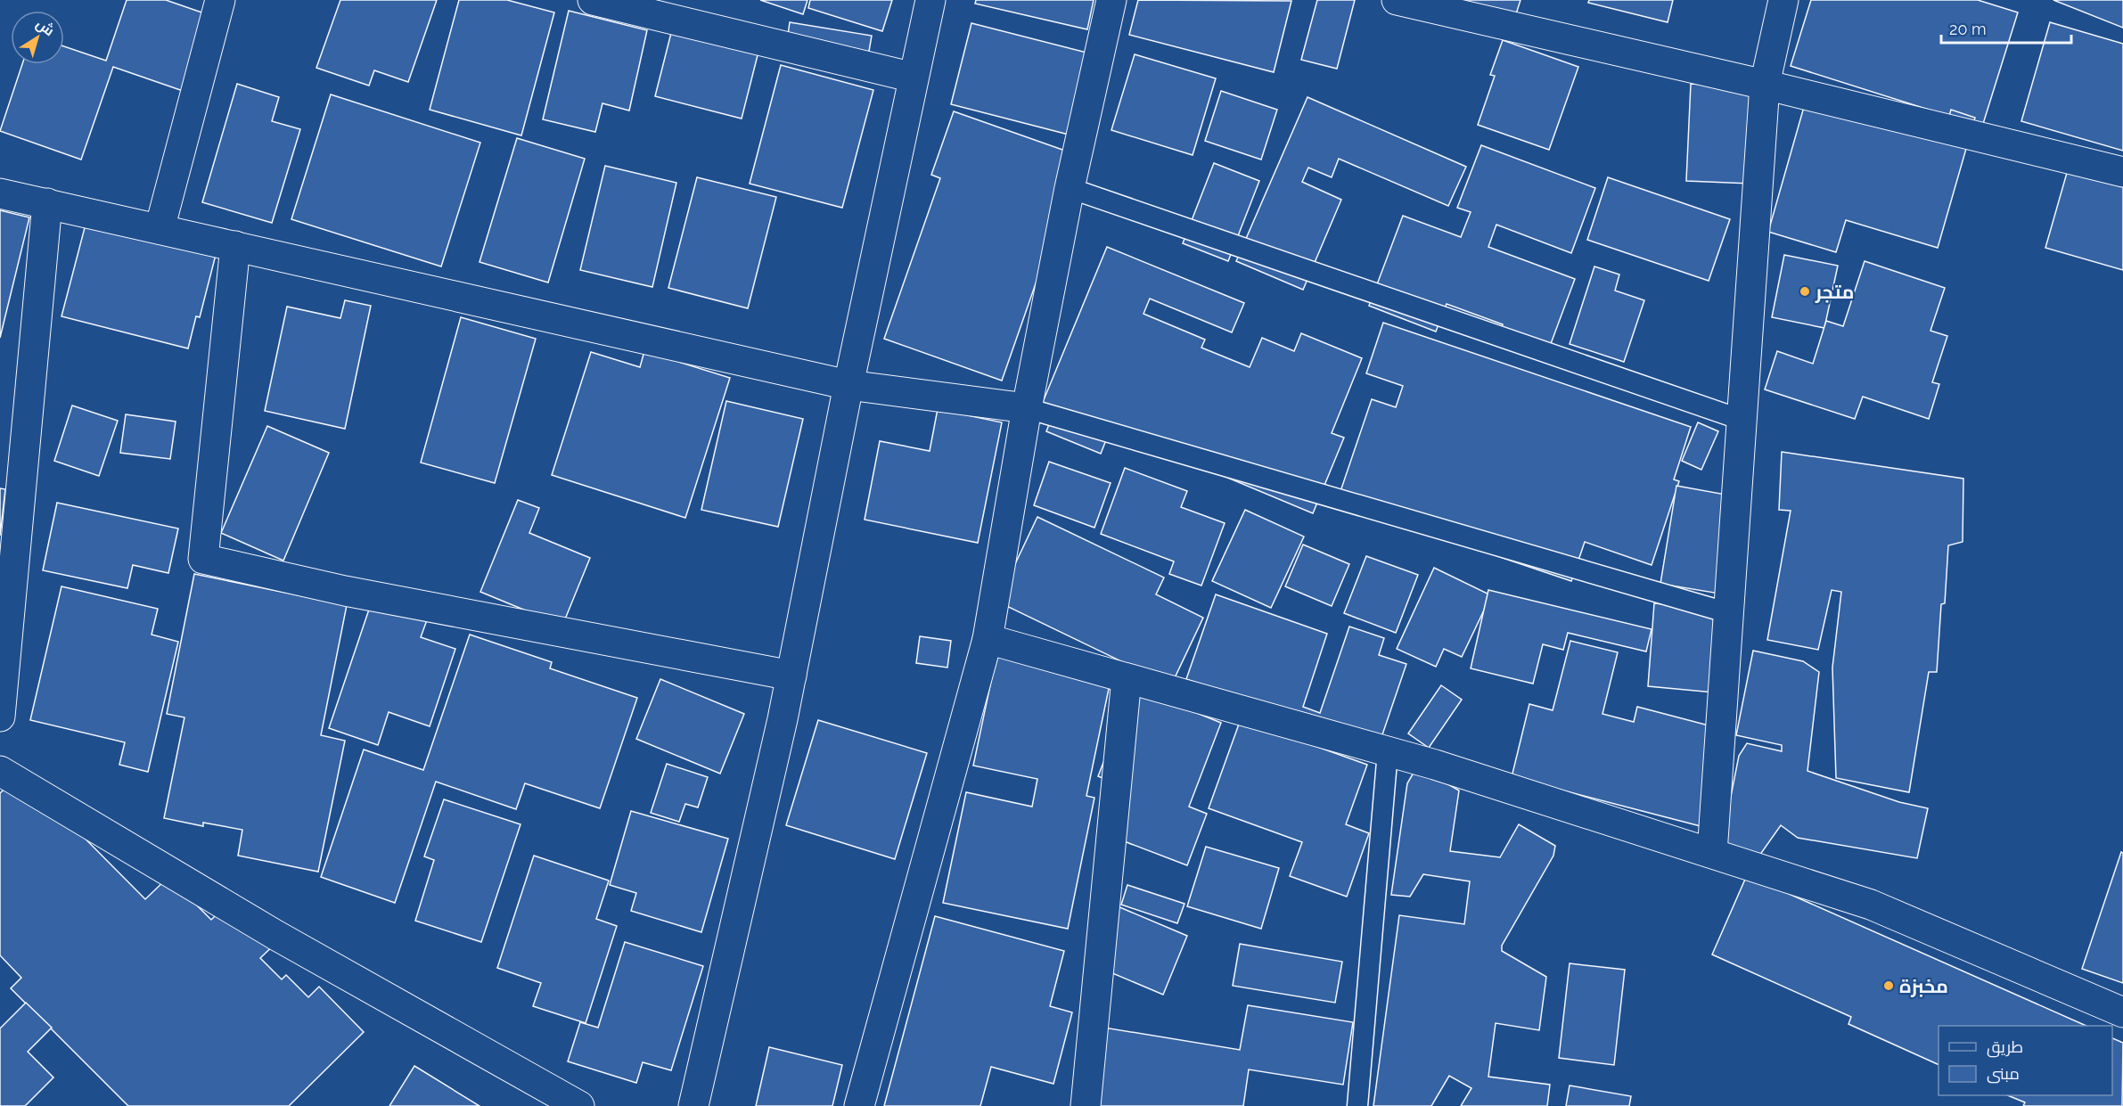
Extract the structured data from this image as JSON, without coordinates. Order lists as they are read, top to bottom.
{
  "places": ["متجر", "مخبزة"],
  "legend": ["طريق", "مبنى"],
  "scale_bar": "20 m",
  "north": "top right"
}
